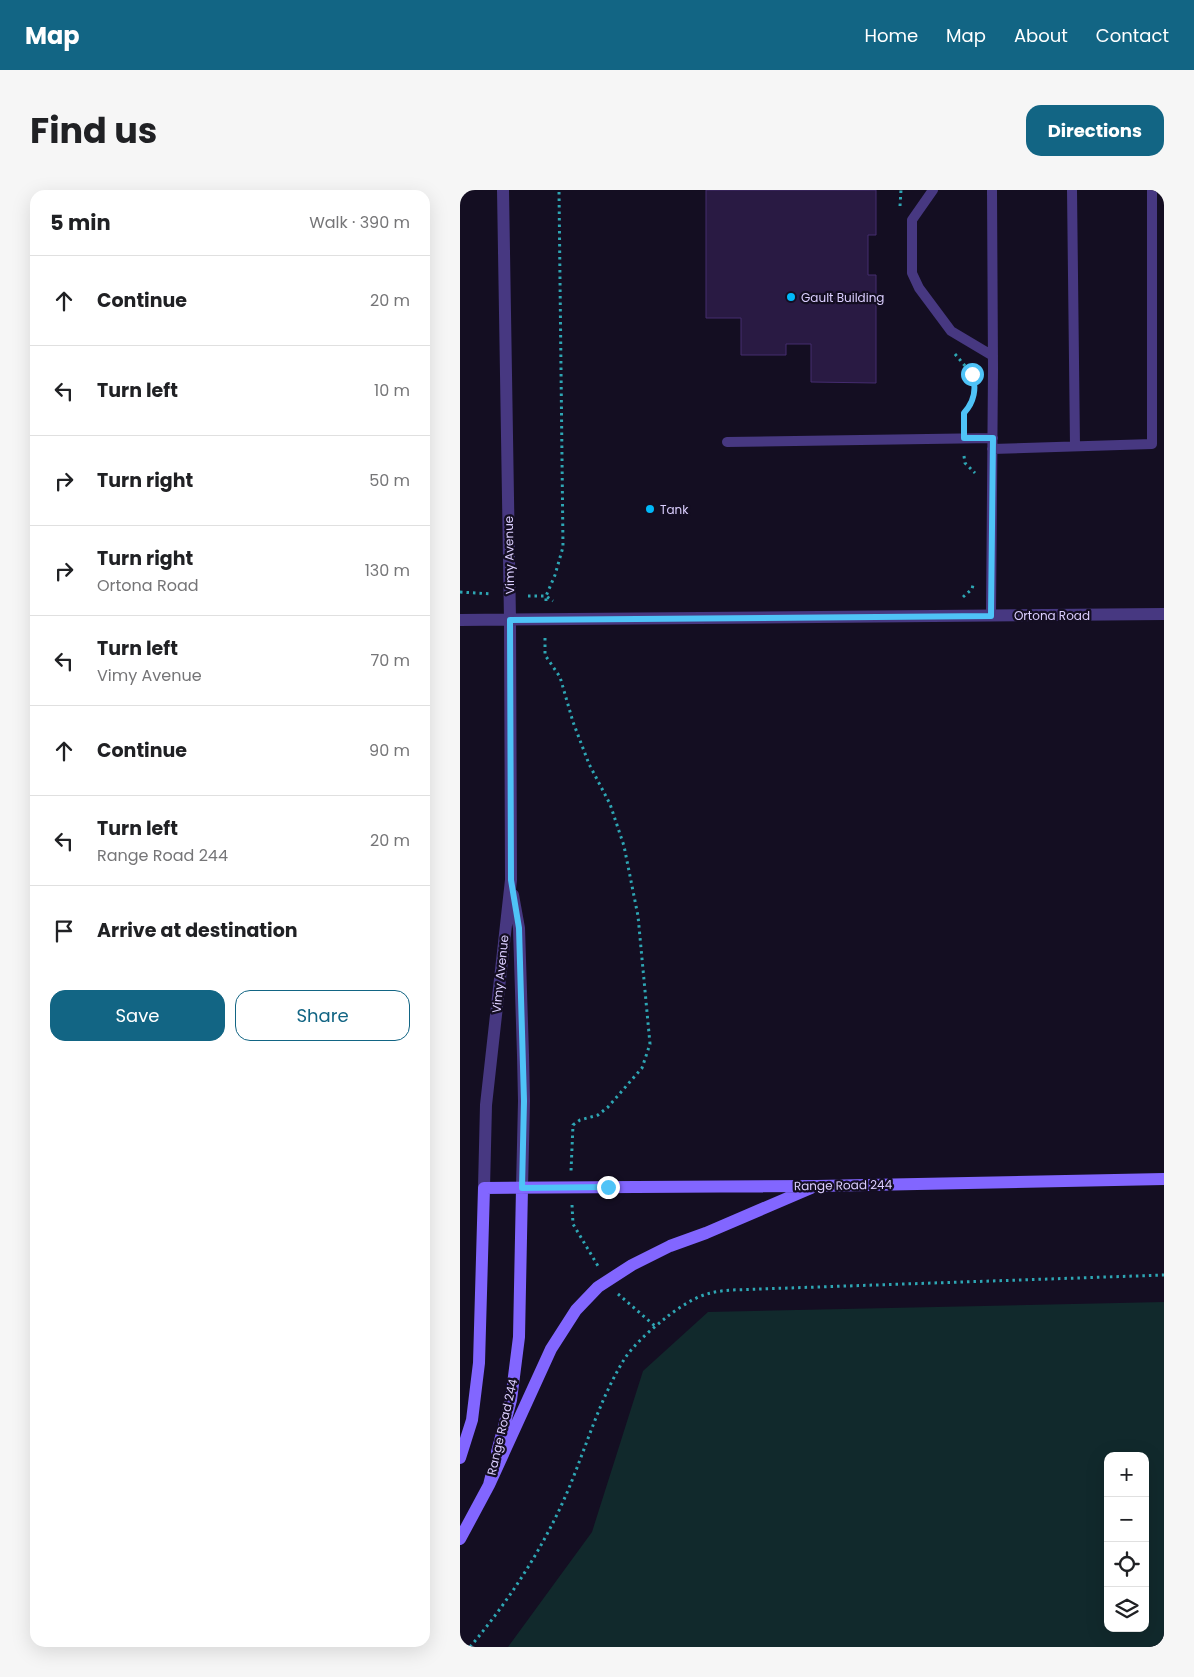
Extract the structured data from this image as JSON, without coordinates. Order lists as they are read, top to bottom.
{
  "streets": {
    "street": ["Vimy Avenue", "Ortona Road", "Range Road 244"]
  },
  "crossings": [
    ["Vimy Avenue", "Ortona Road"],
    ["Vimy Avenue", "Range Road 244"]
  ],
  "places": ["Gault Building", "Tank"],
  "page": {
    "header": "Map",
    "nav": [
      "Home",
      "Map",
      "About",
      "Contact"
    ],
    "title": "Find us",
    "buttons": [
      "Directions",
      ["Save", "Share"]
    ],
    "heading": ["5 min", "Walk · 390 m"],
    "list": [
      ["Continue", "20 m"],
      ["Turn left", "10 m"],
      ["Turn right", "50 m"],
      ["Turn right", "Ortona Road", "130 m"],
      ["Turn left", "Vimy Avenue", "70 m"],
      ["Continue", "90 m"],
      ["Turn left", "Range Road 244", "20 m"],
      "Arrive at destination"
    ],
    "map_buttons": ["+", "−"]
  }
}
